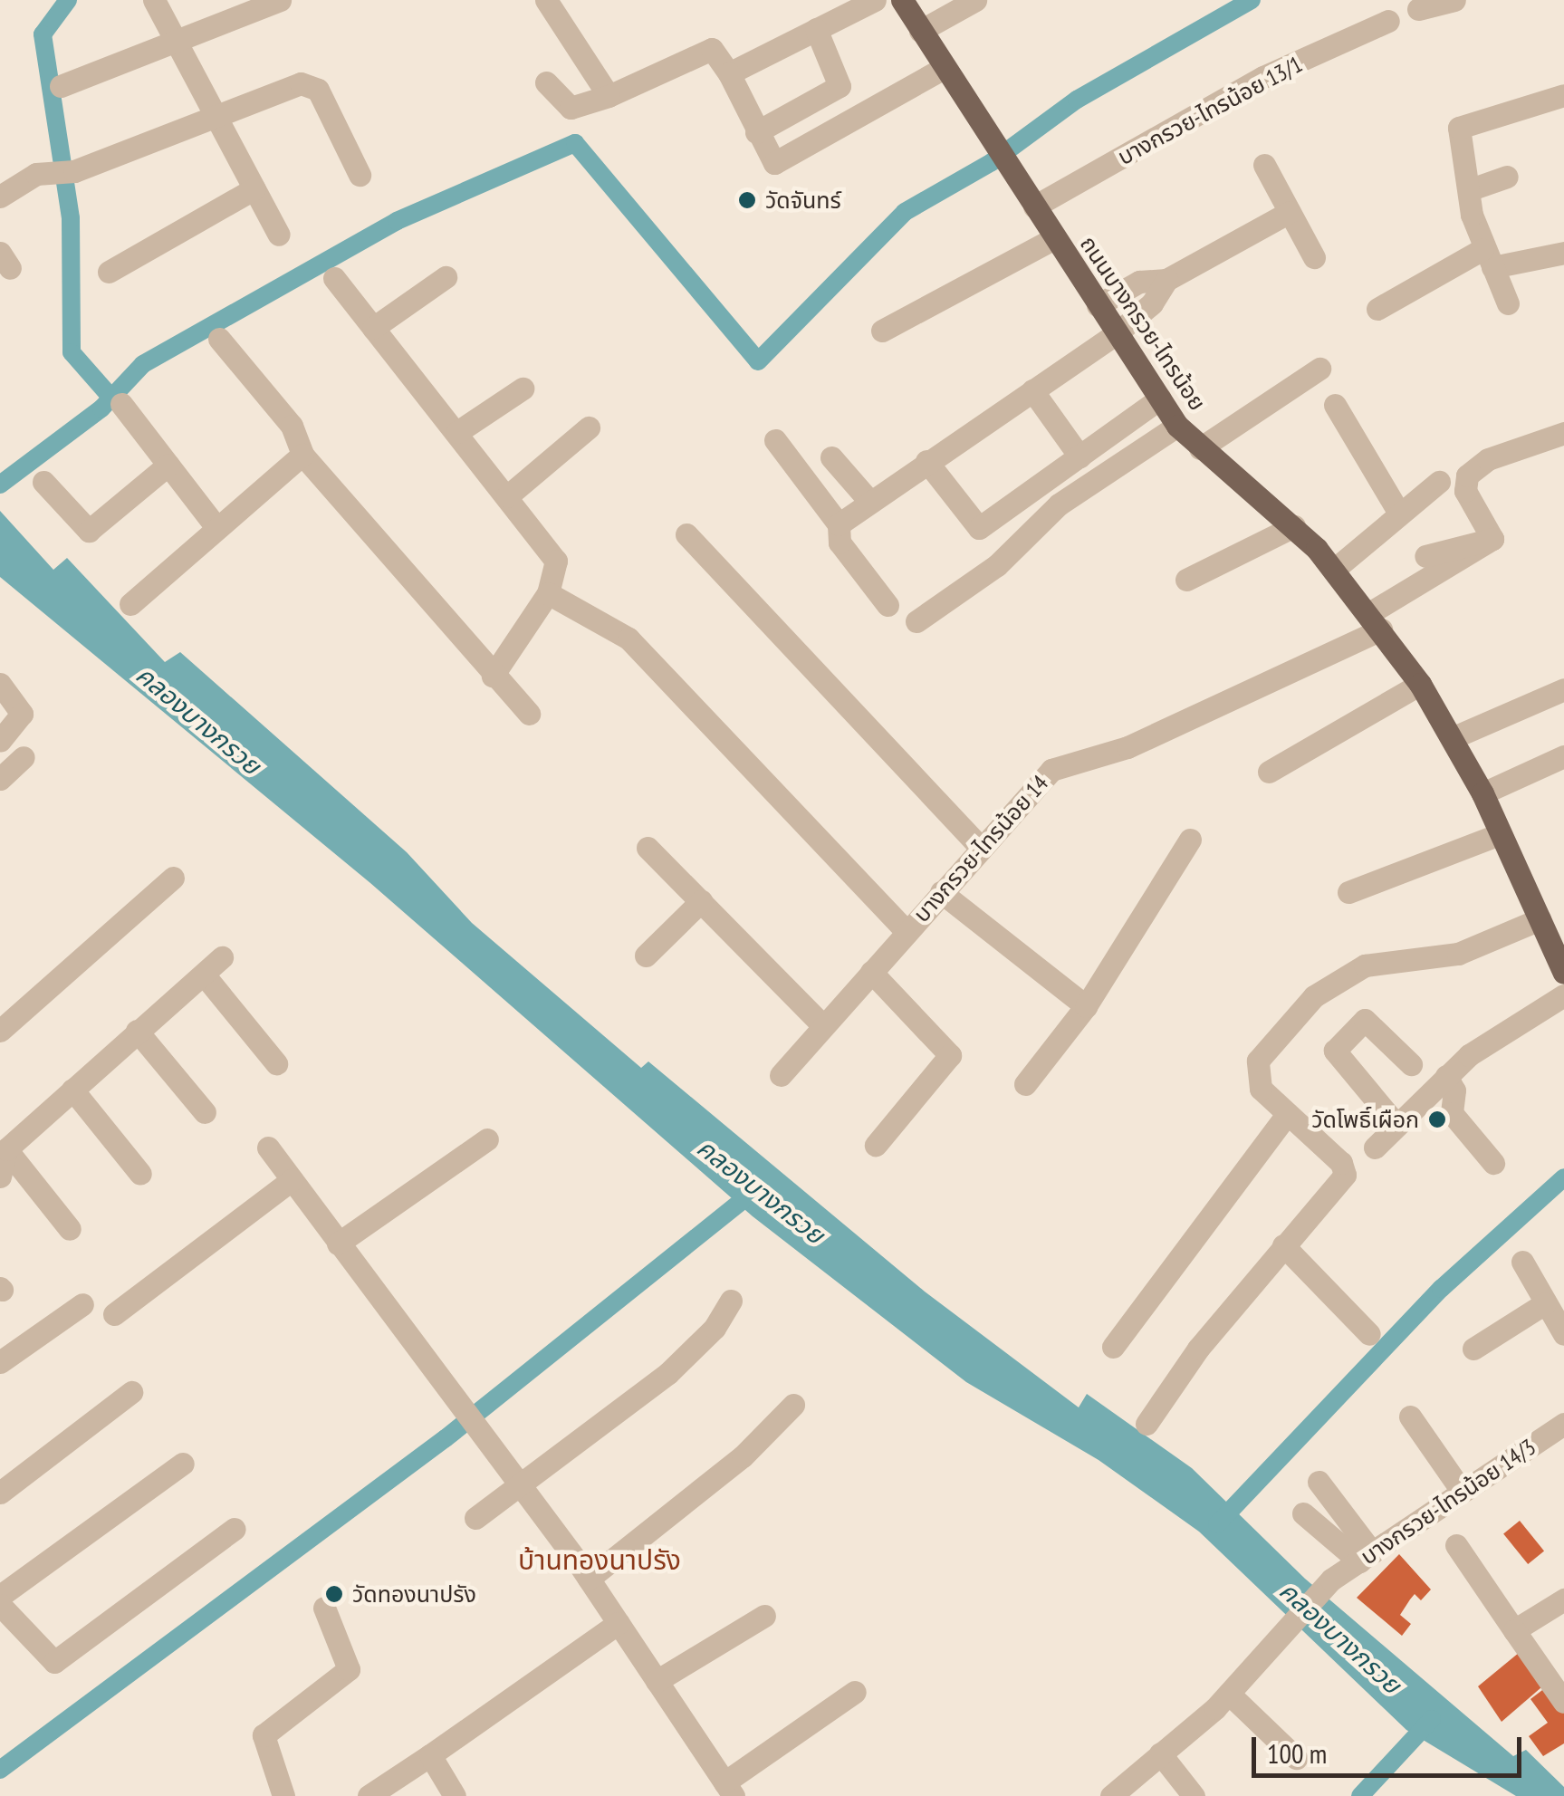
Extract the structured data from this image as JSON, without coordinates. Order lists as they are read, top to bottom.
{
  "streets": {
    "main road": ["ถนนบางกรวย-ไทรน้อย"],
    "street": ["บางกรวย-ไทรน้อย 13/1", "บางกรวย-ไทรน้อย 14", "บางกรวย-ไทรน้อย 14/3"]
  },
  "crossings": [
    ["บางกรวย-ไทรน้อย 13/1", "ถนนบางกรวย-ไทรน้อย"],
    ["ถนนบางกรวย-ไทรน้อย", "บางกรวย-ไทรน้อย 14"]
  ],
  "districts": ["บ้านทองนาปรัง"],
  "water": ["คลองบางกรวย"],
  "places": ["วัดจันทร์", "วัดโพธิ์เผือก", "วัดทองนาปรัง"],
  "scale_bar": "100 m"
}
